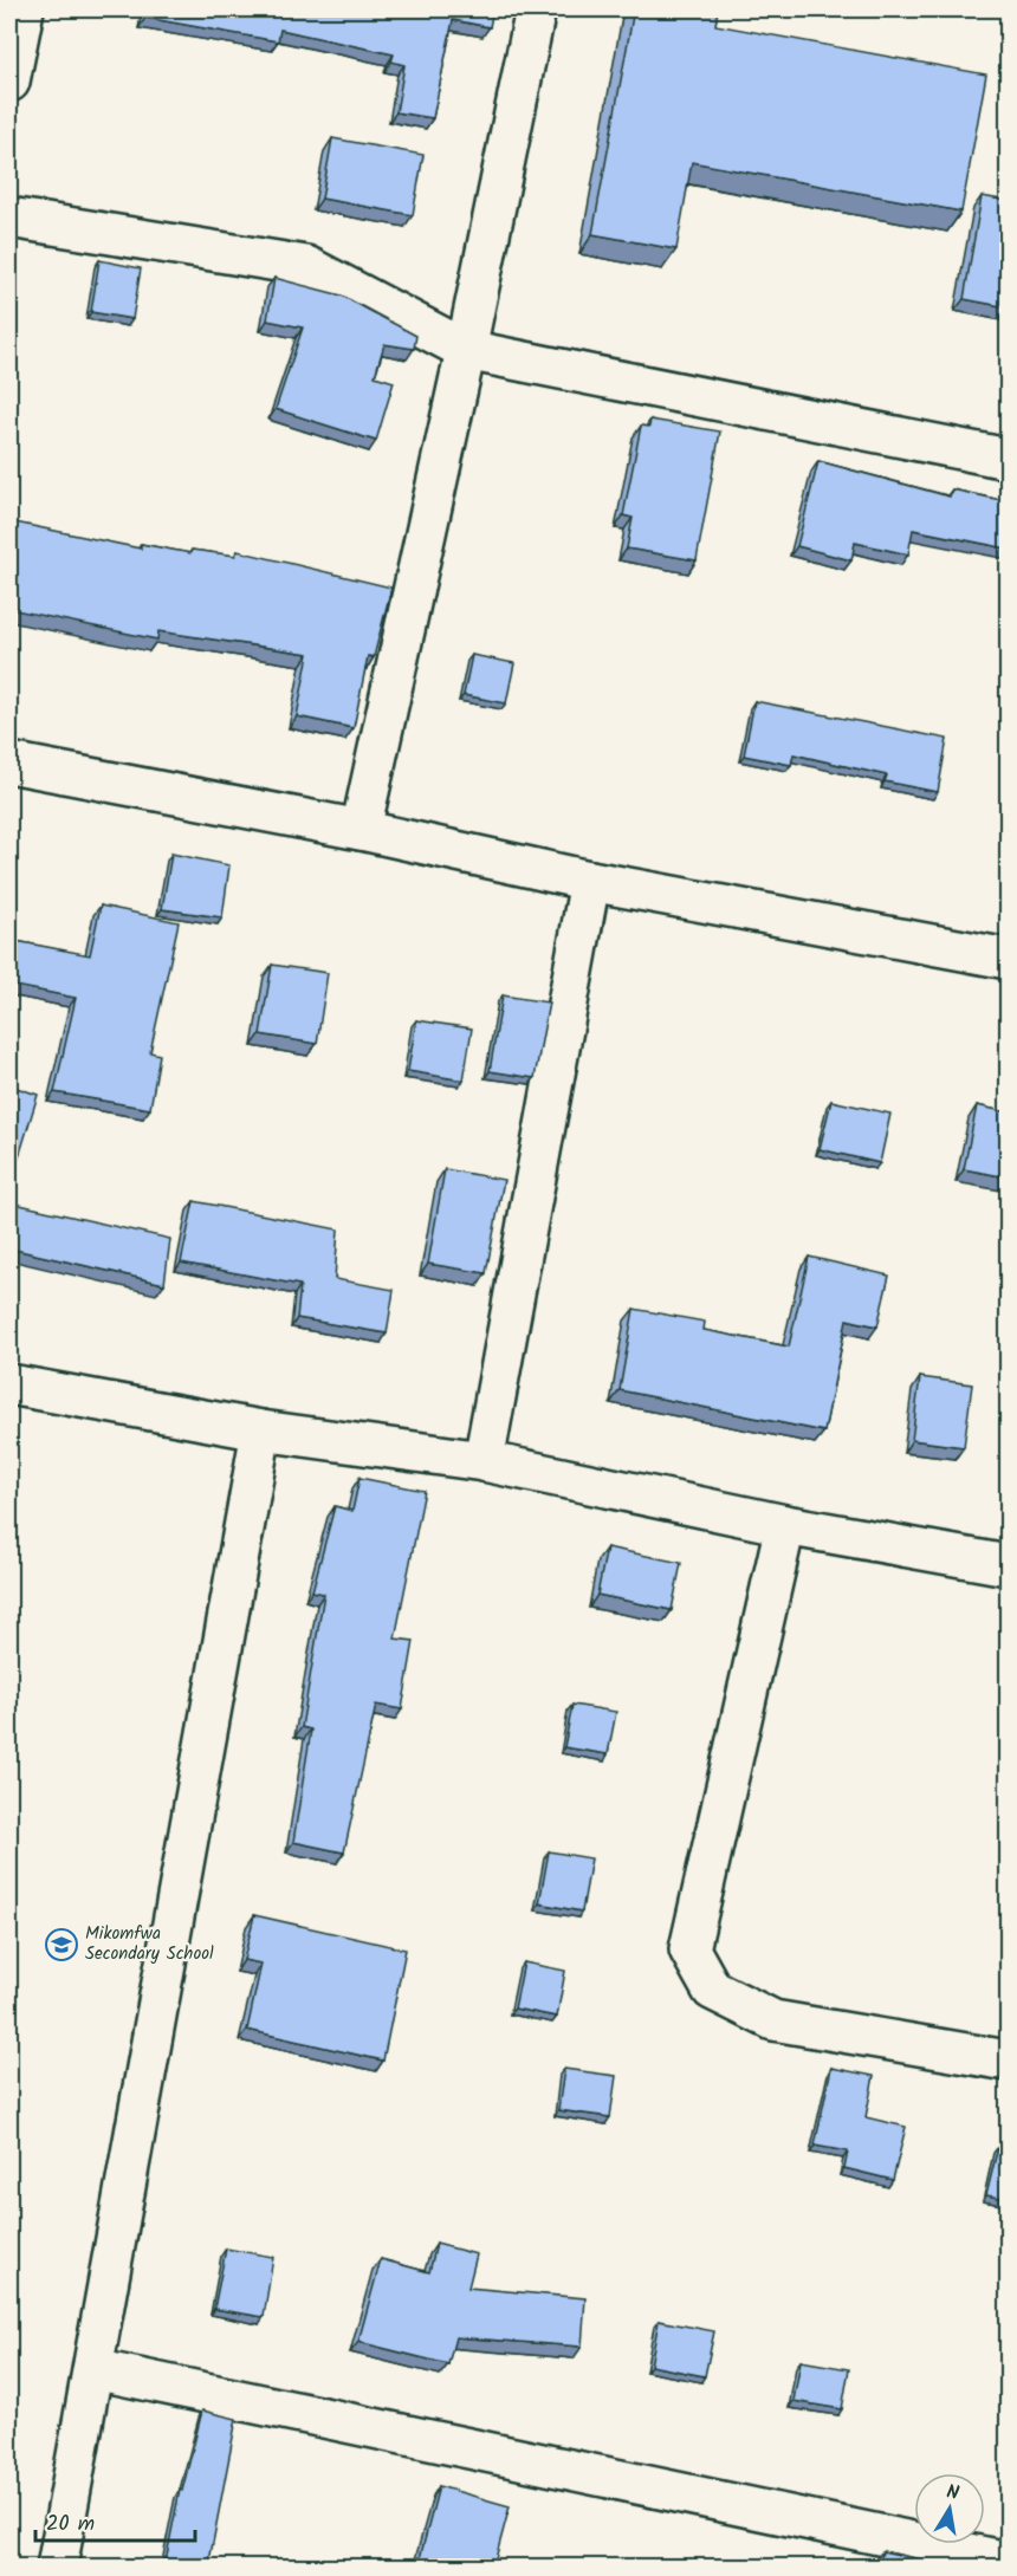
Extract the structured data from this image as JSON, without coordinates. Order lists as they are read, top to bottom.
{
  "places": {
    "school or university": ["Mikomfwa Secondary School"]
  },
  "scale_bar": "20 m",
  "north": "top"
}
